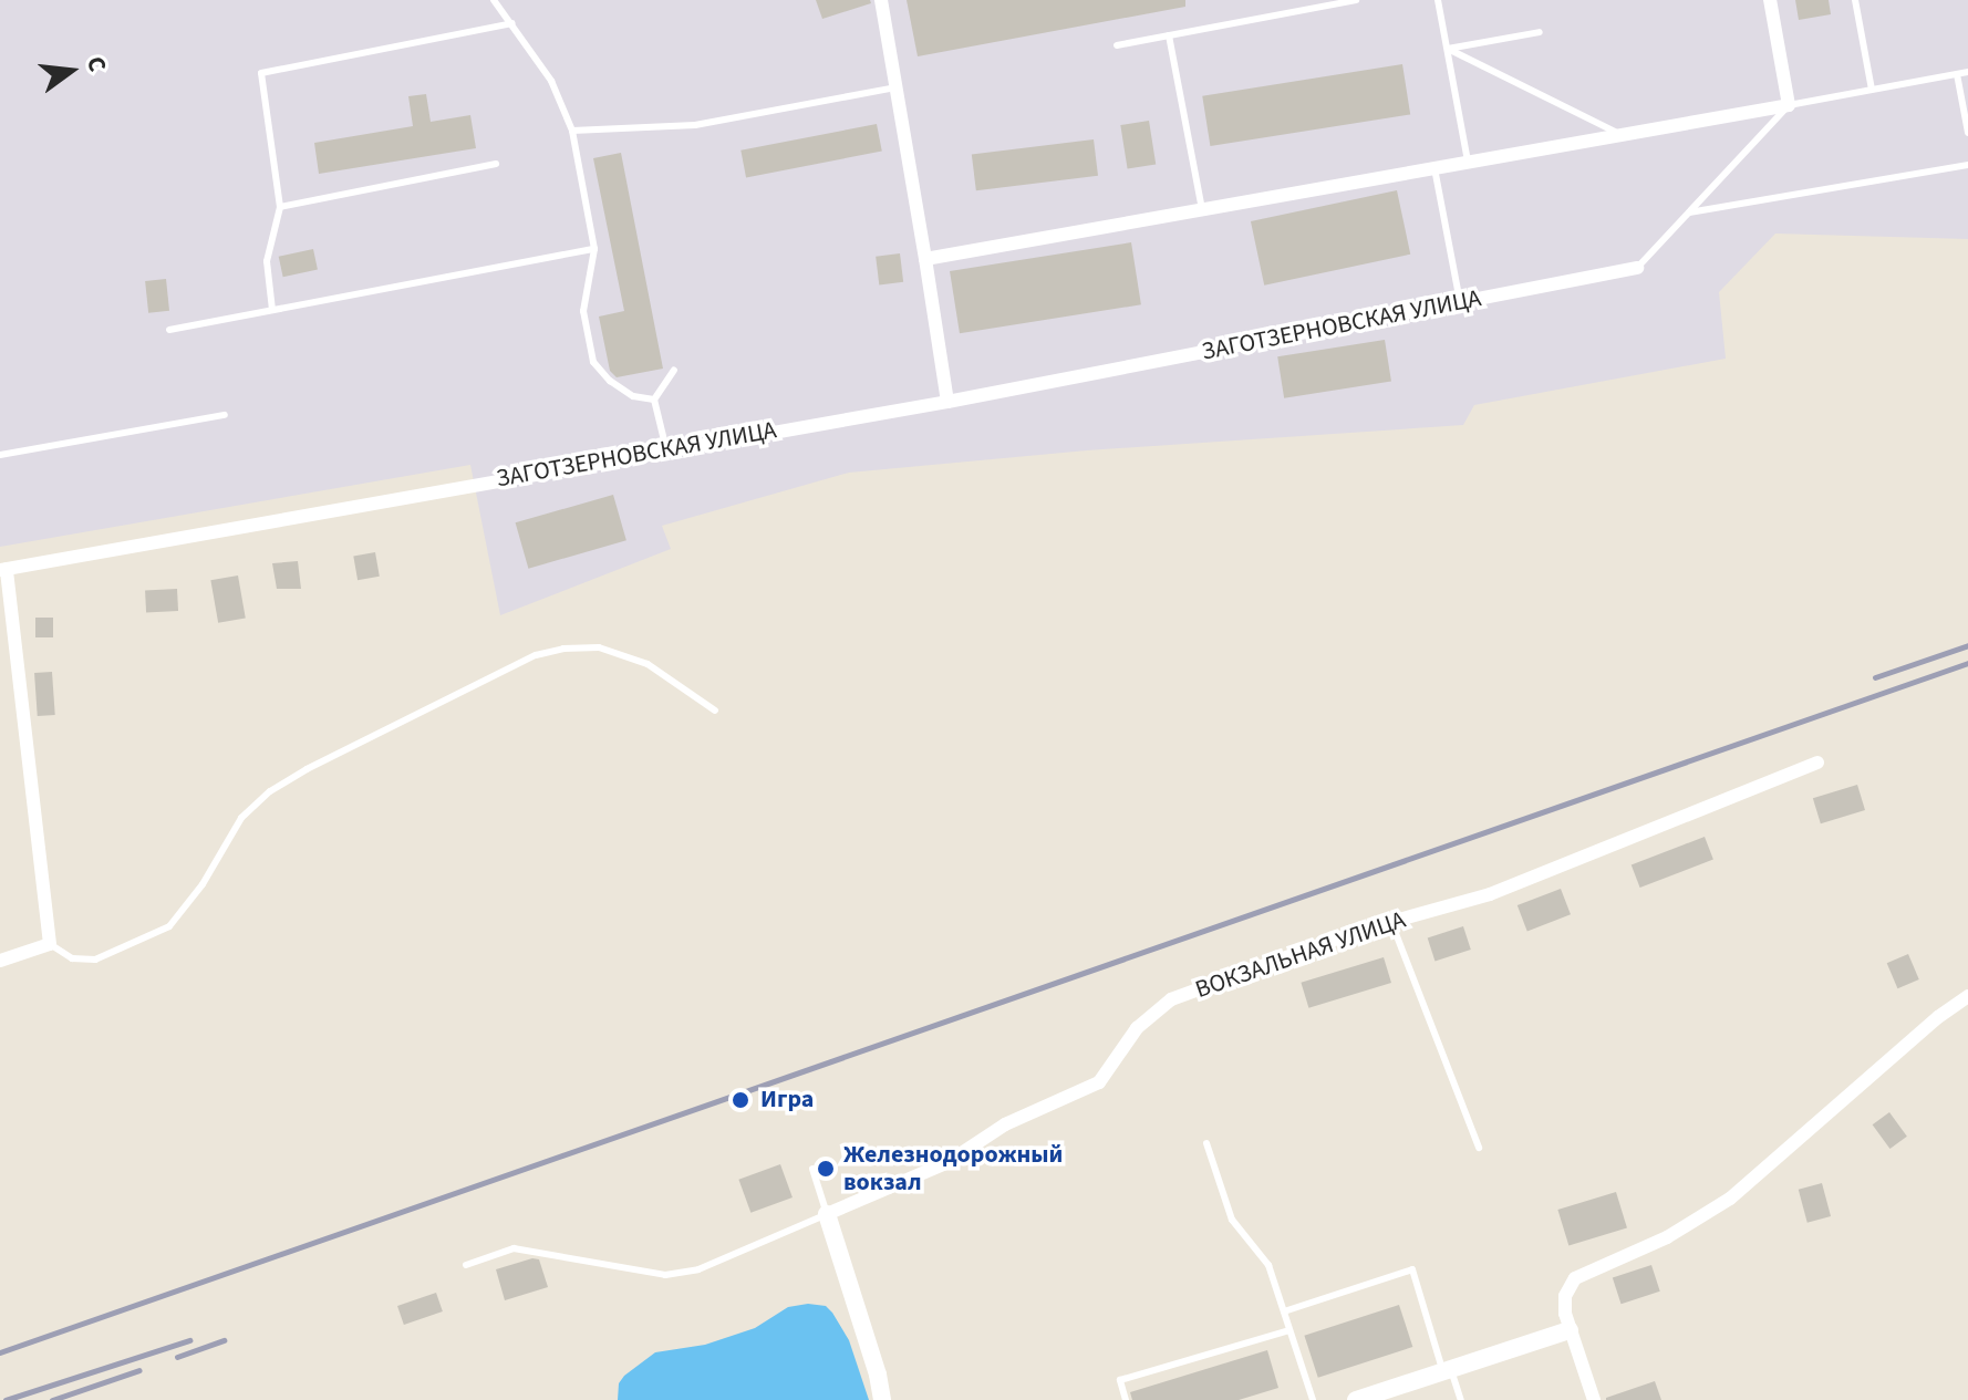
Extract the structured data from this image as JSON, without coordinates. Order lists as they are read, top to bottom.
{
  "streets": {
    "street": ["ЗАГОТЗЕРНОВСКАЯ УЛИЦА", "ВОКЗАЛЬНАЯ УЛИЦА"]
  },
  "places": ["Игра", "Железнодорожный вокзал"],
  "north": "right"
}
